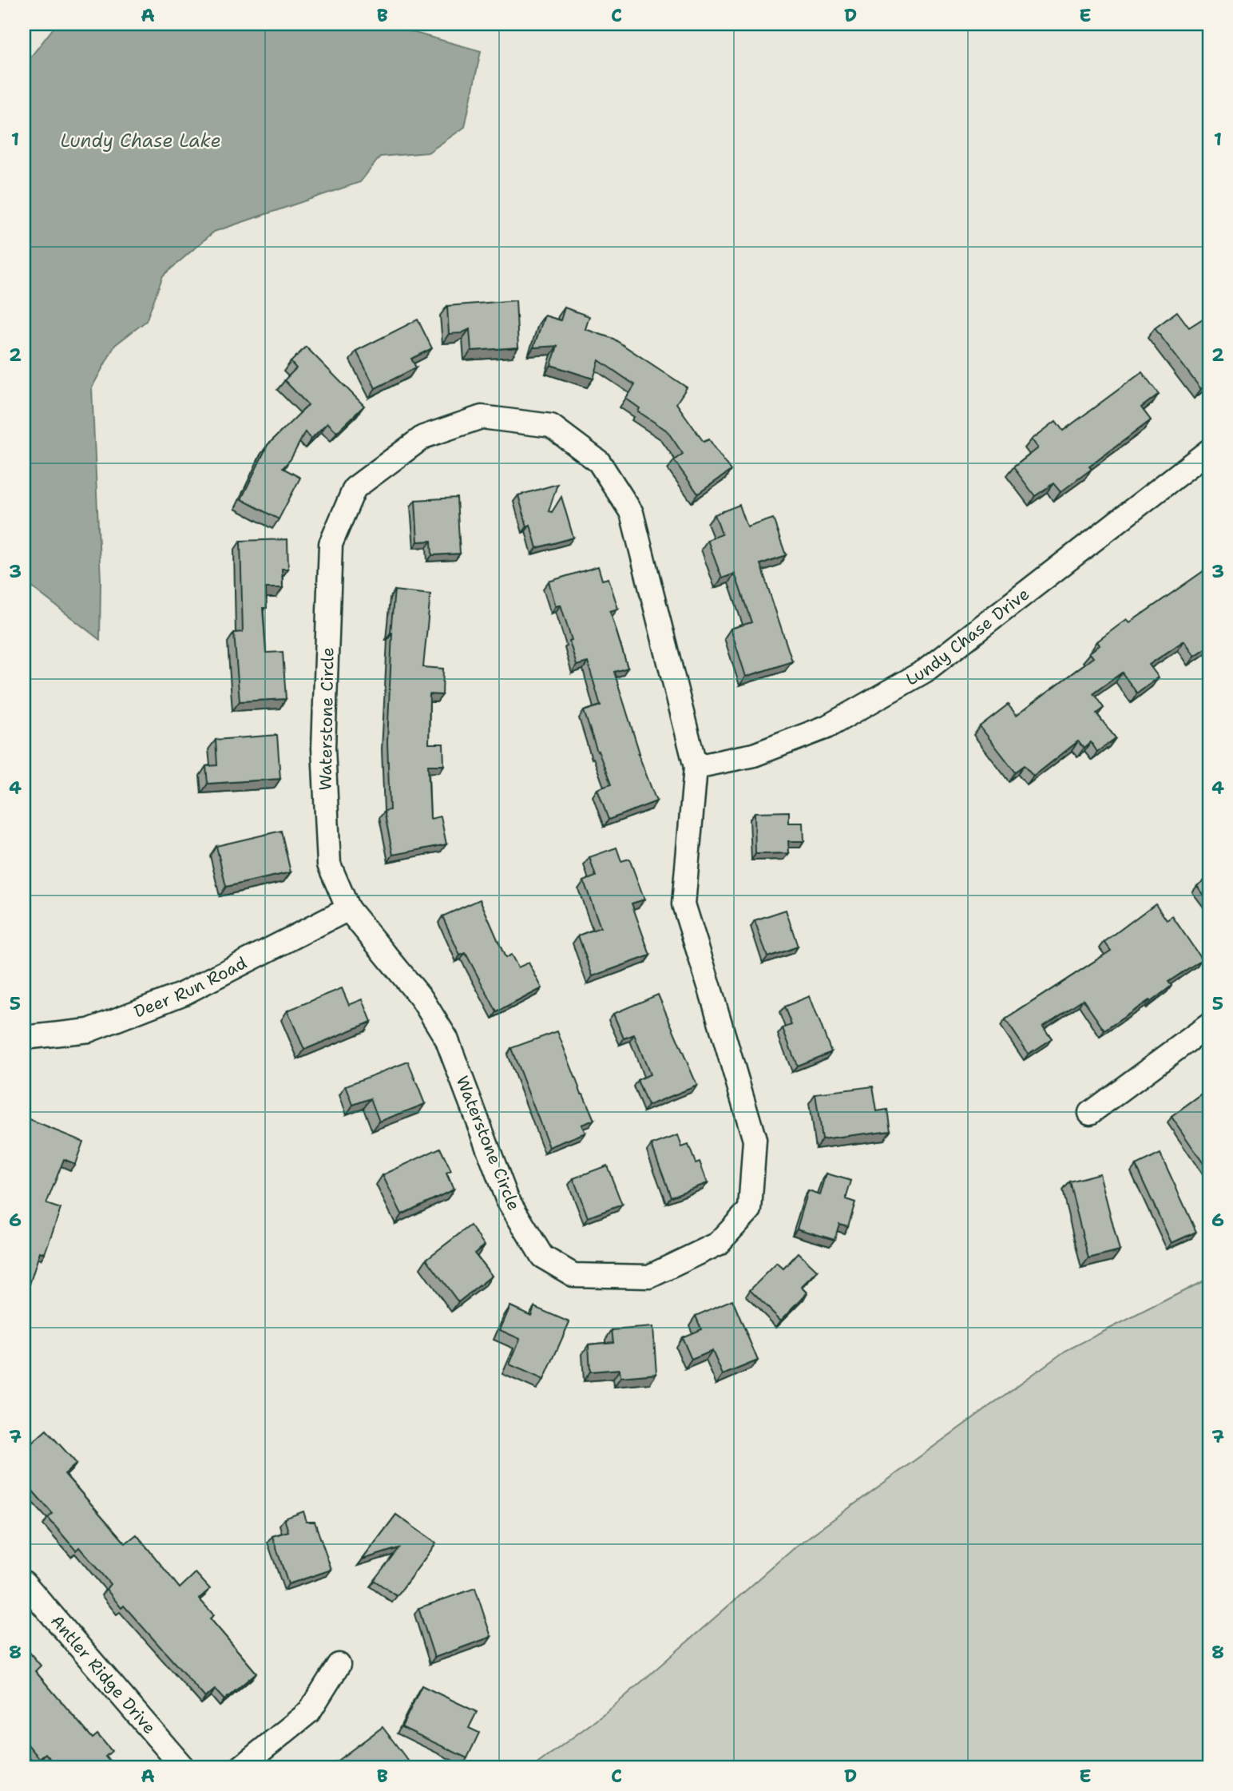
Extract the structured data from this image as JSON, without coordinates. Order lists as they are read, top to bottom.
{
  "streets": {
    "street": [
      "Lundy Chase Drive",
      "Waterstone Circle",
      "Deer Run Road",
      "Antler Ridge Drive"
    ]
  },
  "crossings": [
    ["Lundy Chase Drive", "Waterstone Circle"],
    ["Waterstone Circle", "Deer Run Road"]
  ],
  "water": ["Lundy Chase Lake"],
  "grid": {
    "columns": [
      "A",
      "B",
      "C",
      "D",
      "E"
    ],
    "rows": [
      "1",
      "2",
      "3",
      "4",
      "5",
      "6",
      "7",
      "8"
    ]
  }
}
